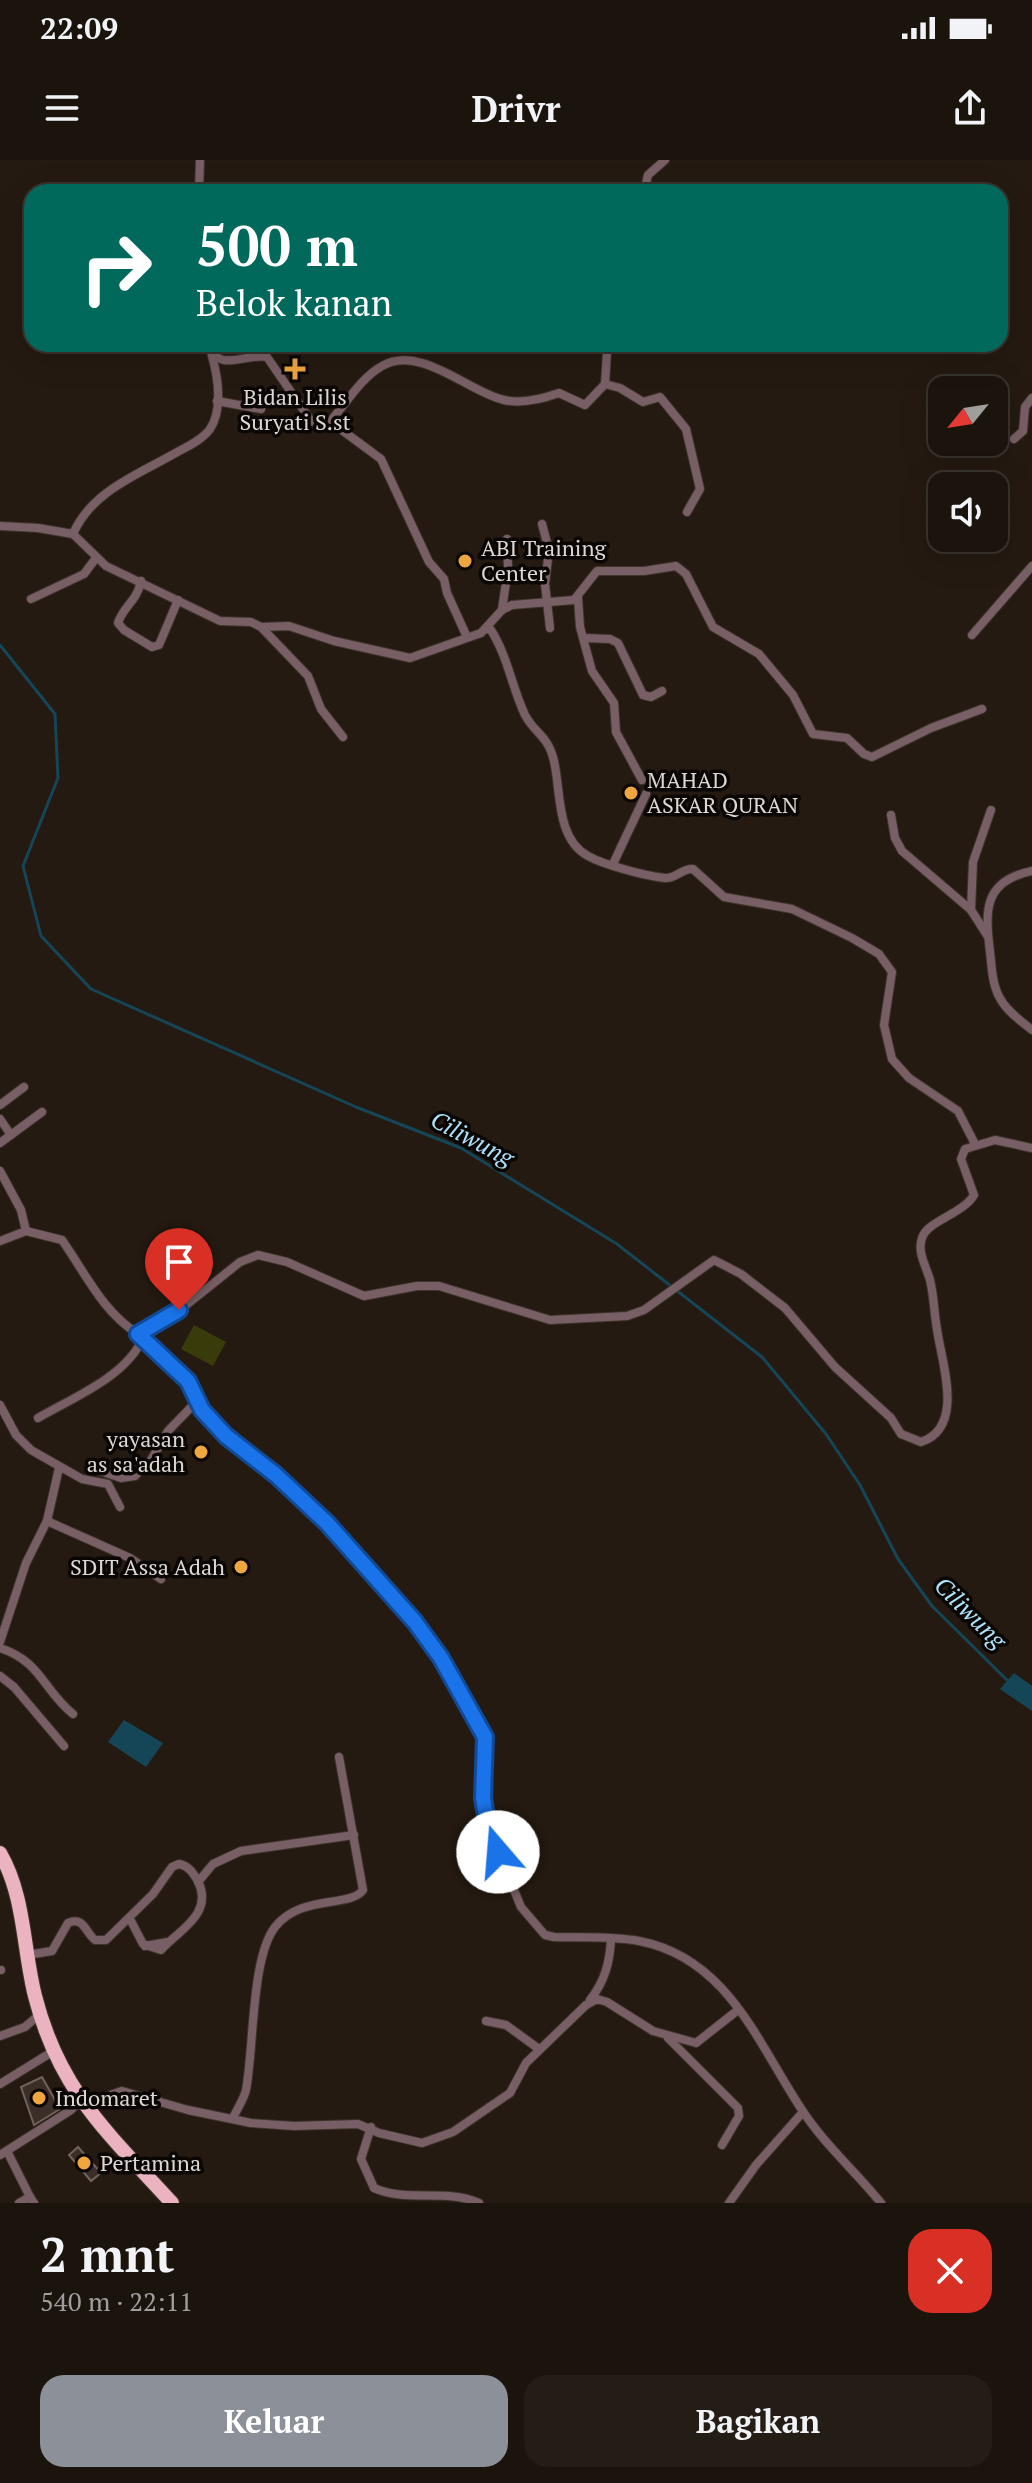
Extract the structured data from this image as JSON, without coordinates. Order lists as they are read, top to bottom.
{
  "water": ["Ciliwung"],
  "places": {
    "health": ["Bidan Lilis Suryati S.st"],
    "other": [
      "ABI Training Center",
      "MAHAD ASKAR QURAN",
      "yayasan as sa'adah",
      "SDIT Assa Adah",
      "Indomaret",
      "Pertamina"
    ]
  },
  "north": "bottom left",
  "page": {
    "status": "22:09",
    "header": "Drivr",
    "turn": ["500 m", "Belok kanan"],
    "heading": ["2 mnt", "540 m · 22:11"],
    "buttons": ["Keluar", "Bagikan"]
  }
}
